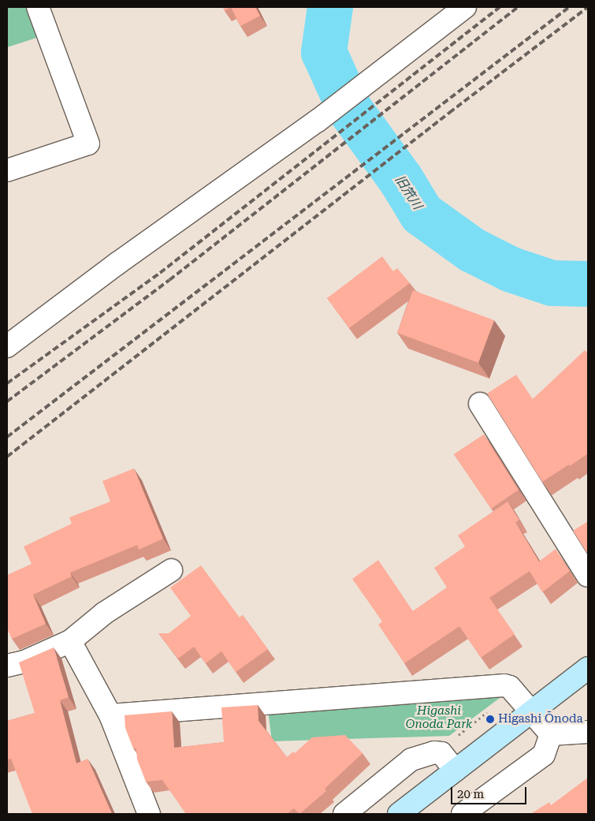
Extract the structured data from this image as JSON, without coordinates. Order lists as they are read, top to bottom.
{
  "water": ["旧笊川"],
  "parks": ["Higashi Onoda Park"],
  "places": ["Higashi Ōnoda"],
  "scale_bar": "20 m"
}
